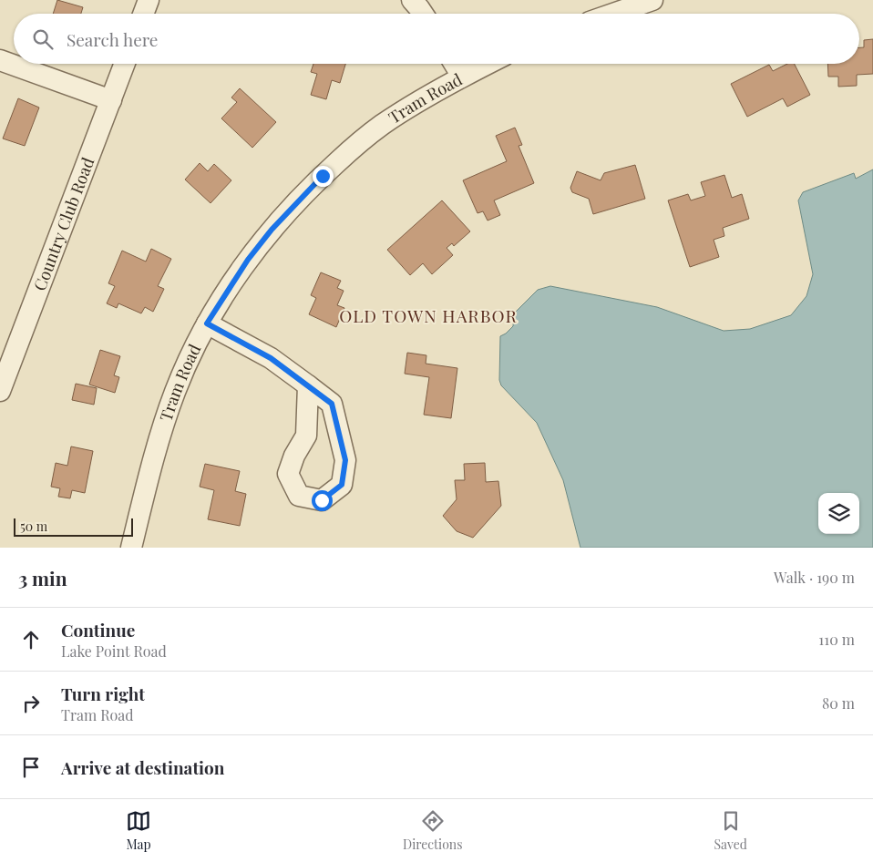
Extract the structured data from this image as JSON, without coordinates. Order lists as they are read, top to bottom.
{
  "streets": {
    "street": ["Tram Road", "Country Club Road"]
  },
  "districts": ["OLD TOWN HARBOR"],
  "scale_bar": "50 m",
  "page": {
    "search": "Search here",
    "scale": "50 m",
    "heading": ["3 min", "Walk · 190 m"],
    "list": [
      ["Continue", "Lake Point Road", "110 m"],
      ["Turn right", "Tram Road", "80 m"],
      "Arrive at destination"
    ],
    "nav": ["Map", "Directions", "Saved"]
  }
}
